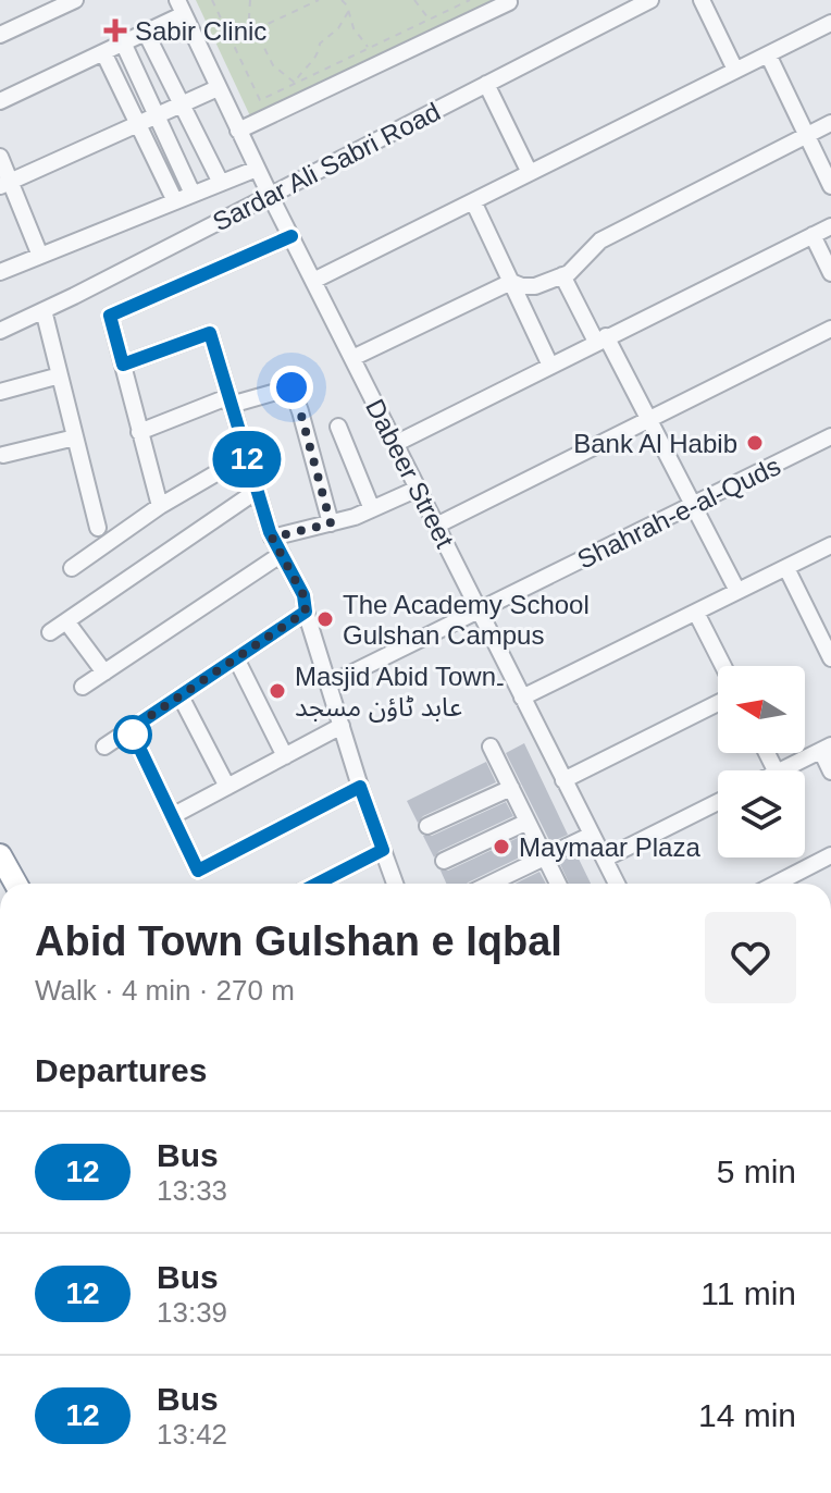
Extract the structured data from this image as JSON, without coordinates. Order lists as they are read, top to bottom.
{
  "streets": {
    "street": ["Sardar Ali Sabri Road", "Dabeer Street", "Shahrah-e-al-Quds"]
  },
  "crossings": [
    ["Sardar Ali Sabri Road", "Dabeer Street"],
    ["Dabeer Street", "Shahrah-e-al-Quds"]
  ],
  "places": {
    "health": ["Sabir Clinic"],
    "other": [
      "Bank Al Habib",
      "The Academy School Gulshan Campus",
      "Masjid Abid Town۔ عابد ٹاؤن مسجد",
      "Maymaar Plaza"
    ]
  },
  "lines": ["bus line 12"],
  "north": "left",
  "page": {
    "on_map": "12",
    "heading": [
      ["Abid Town Gulshan e Iqbal", "Walk · 4 min · 270 m"],
      "Departures"
    ],
    "list": [
      {
        "mark": "12",
        "name": "Bus",
        "note": "13:33",
        "value": "5 min"
      },
      {
        "mark": "12",
        "name": "Bus",
        "note": "13:39",
        "value": "11 min"
      },
      {
        "mark": "12",
        "name": "Bus",
        "note": "13:42",
        "value": "14 min"
      }
    ]
  }
}
